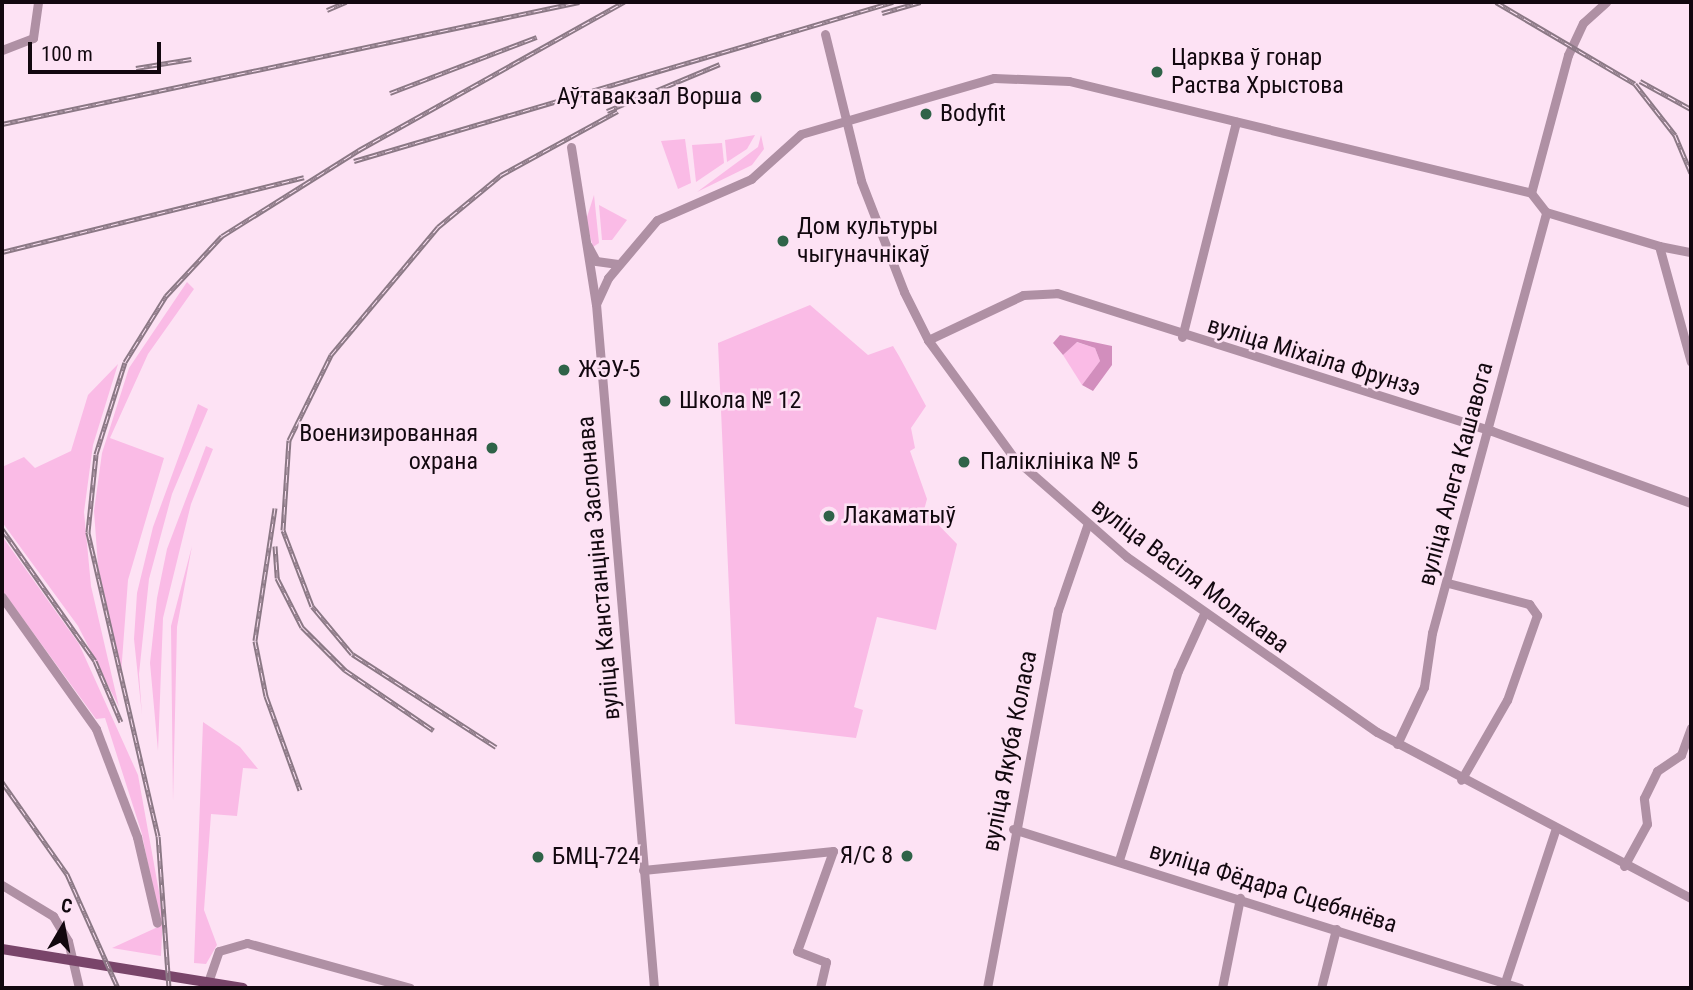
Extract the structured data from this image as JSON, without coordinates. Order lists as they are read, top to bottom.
{
  "streets": {
    "street": [
      "вуліца Міхаіла Фрунзэ",
      "вуліца Алега Кашавога",
      "вуліца Канстанціна Заслонава",
      "вуліца Васіля Молакава",
      "вуліца Якуба Коласа",
      "вуліца Фёдара Сцебянёва"
    ]
  },
  "crossings": [
    ["вуліца Міхаіла Фрунзэ", "вуліца Алега Кашавога"],
    ["вуліца Міхаіла Фрунзэ", "вуліца Васіля Молакава"],
    ["вуліца Алега Кашавога", "вуліца Васіля Молакава"],
    ["вуліца Васіля Молакава", "вуліца Якуба Коласа"],
    ["вуліца Якуба Коласа", "вуліца Фёдара Сцебянёва"]
  ],
  "places": [
    "Царква ў гонар Раства Хрыстова",
    "Аўтавакзал Ворша",
    "Bodyfit",
    "Дом культуры чыгуначнікаў",
    "ЖЭУ-5",
    "Школа № 12",
    "Военизированная охрана",
    "Паліклініка № 5",
    "Лакаматыў",
    "Я/С 8",
    "БМЦ-724"
  ],
  "scale_bar": "100 m",
  "north": "top"
}
